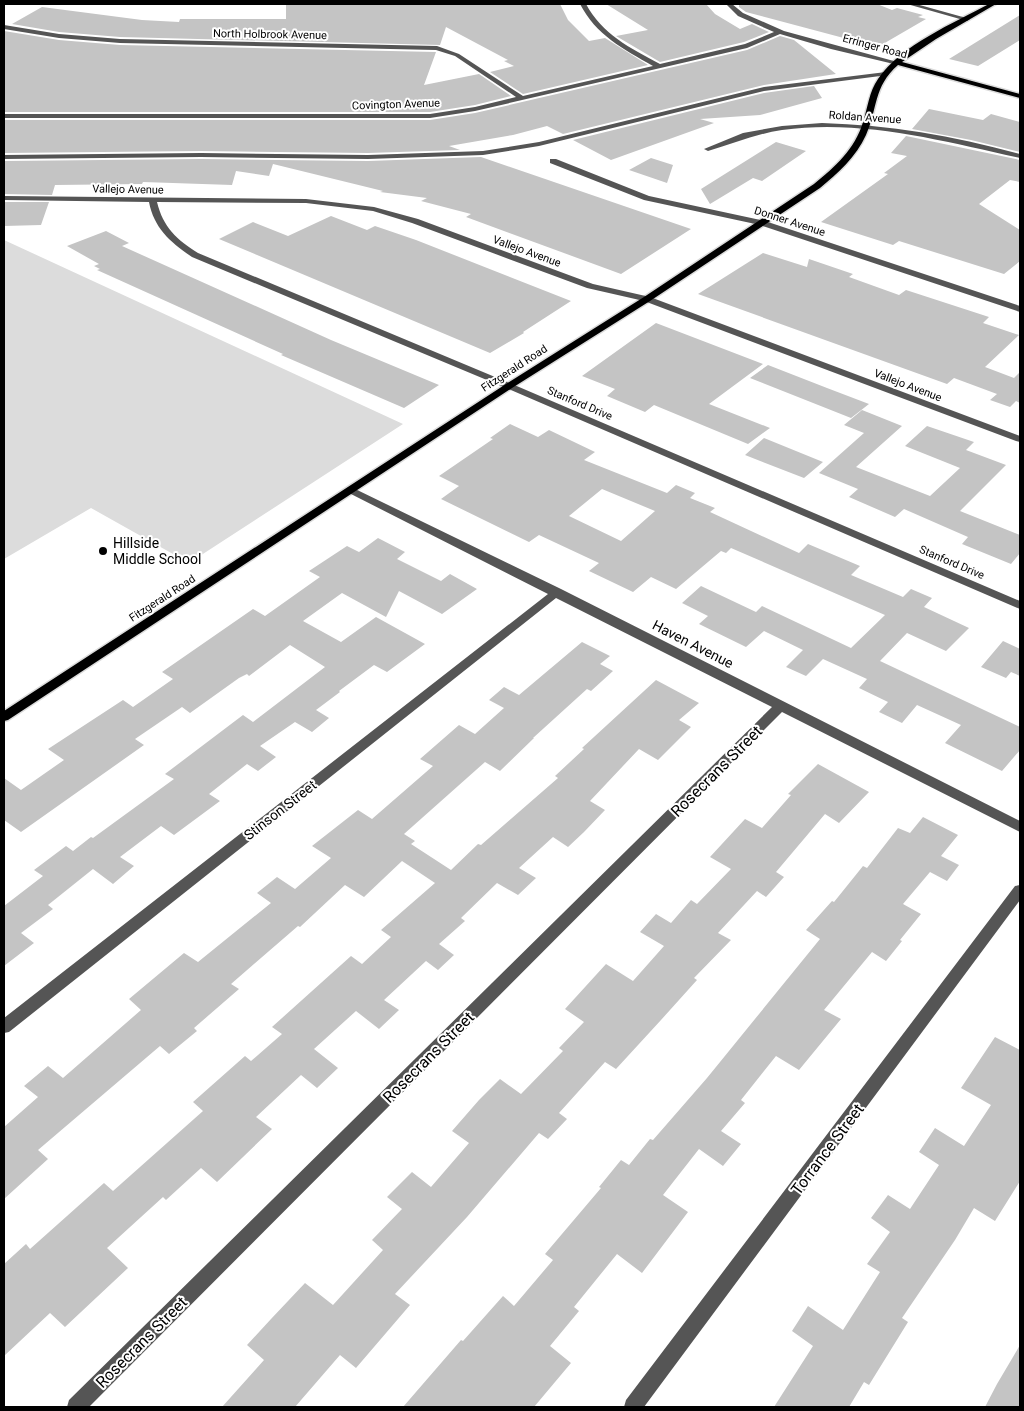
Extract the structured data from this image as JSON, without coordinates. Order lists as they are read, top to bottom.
{
  "streets": {
    "main road": ["Erringer Road", "Fitzgerald Road"],
    "street": [
      "North Holbrook Avenue",
      "Covington Avenue",
      "Roldan Avenue",
      "Vallejo Avenue",
      "Donner Avenue",
      "Stanford Drive",
      "Haven Avenue",
      "Rosecrans Street",
      "Stinson Street",
      "Torrance Street"
    ]
  },
  "crossings": [
    ["North Holbrook Avenue", "Covington Avenue"],
    ["Erringer Road", "Covington Avenue"],
    ["Erringer Road", "Fitzgerald Road"],
    ["Roldan Avenue", "Fitzgerald Road"],
    ["Vallejo Avenue", "Fitzgerald Road"],
    ["Vallejo Avenue", "Stanford Drive"],
    ["Donner Avenue", "Fitzgerald Road"],
    ["Fitzgerald Road", "Stanford Drive"],
    ["Fitzgerald Road", "Haven Avenue"],
    ["Haven Avenue", "Rosecrans Street"],
    ["Haven Avenue", "Stinson Street"]
  ],
  "places": ["Hillside Middle School"]
}
